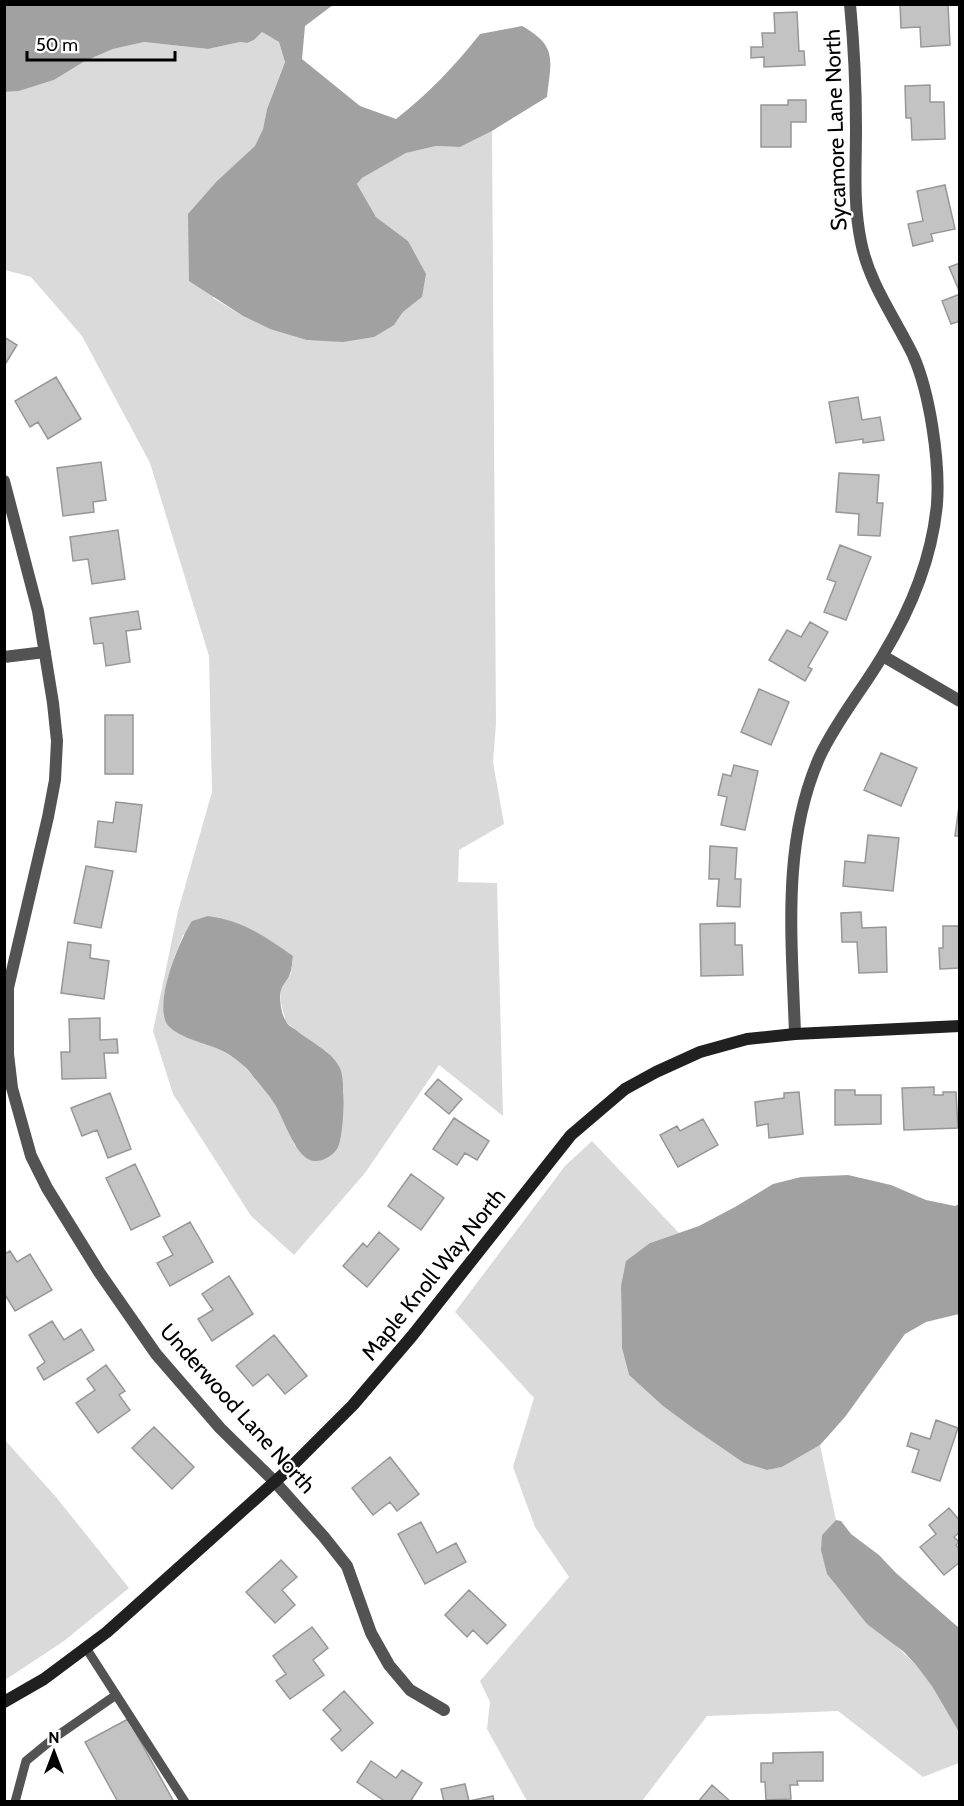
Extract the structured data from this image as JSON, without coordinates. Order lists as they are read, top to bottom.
{
  "streets": {
    "street": ["Sycamore Lane North", "Maple Knoll Way North", "Underwood Lane North"]
  },
  "crossings": [
    ["Sycamore Lane North", "Maple Knoll Way North"],
    ["Maple Knoll Way North", "Underwood Lane North"]
  ],
  "scale_bar": "50 m",
  "north": "top"
}
